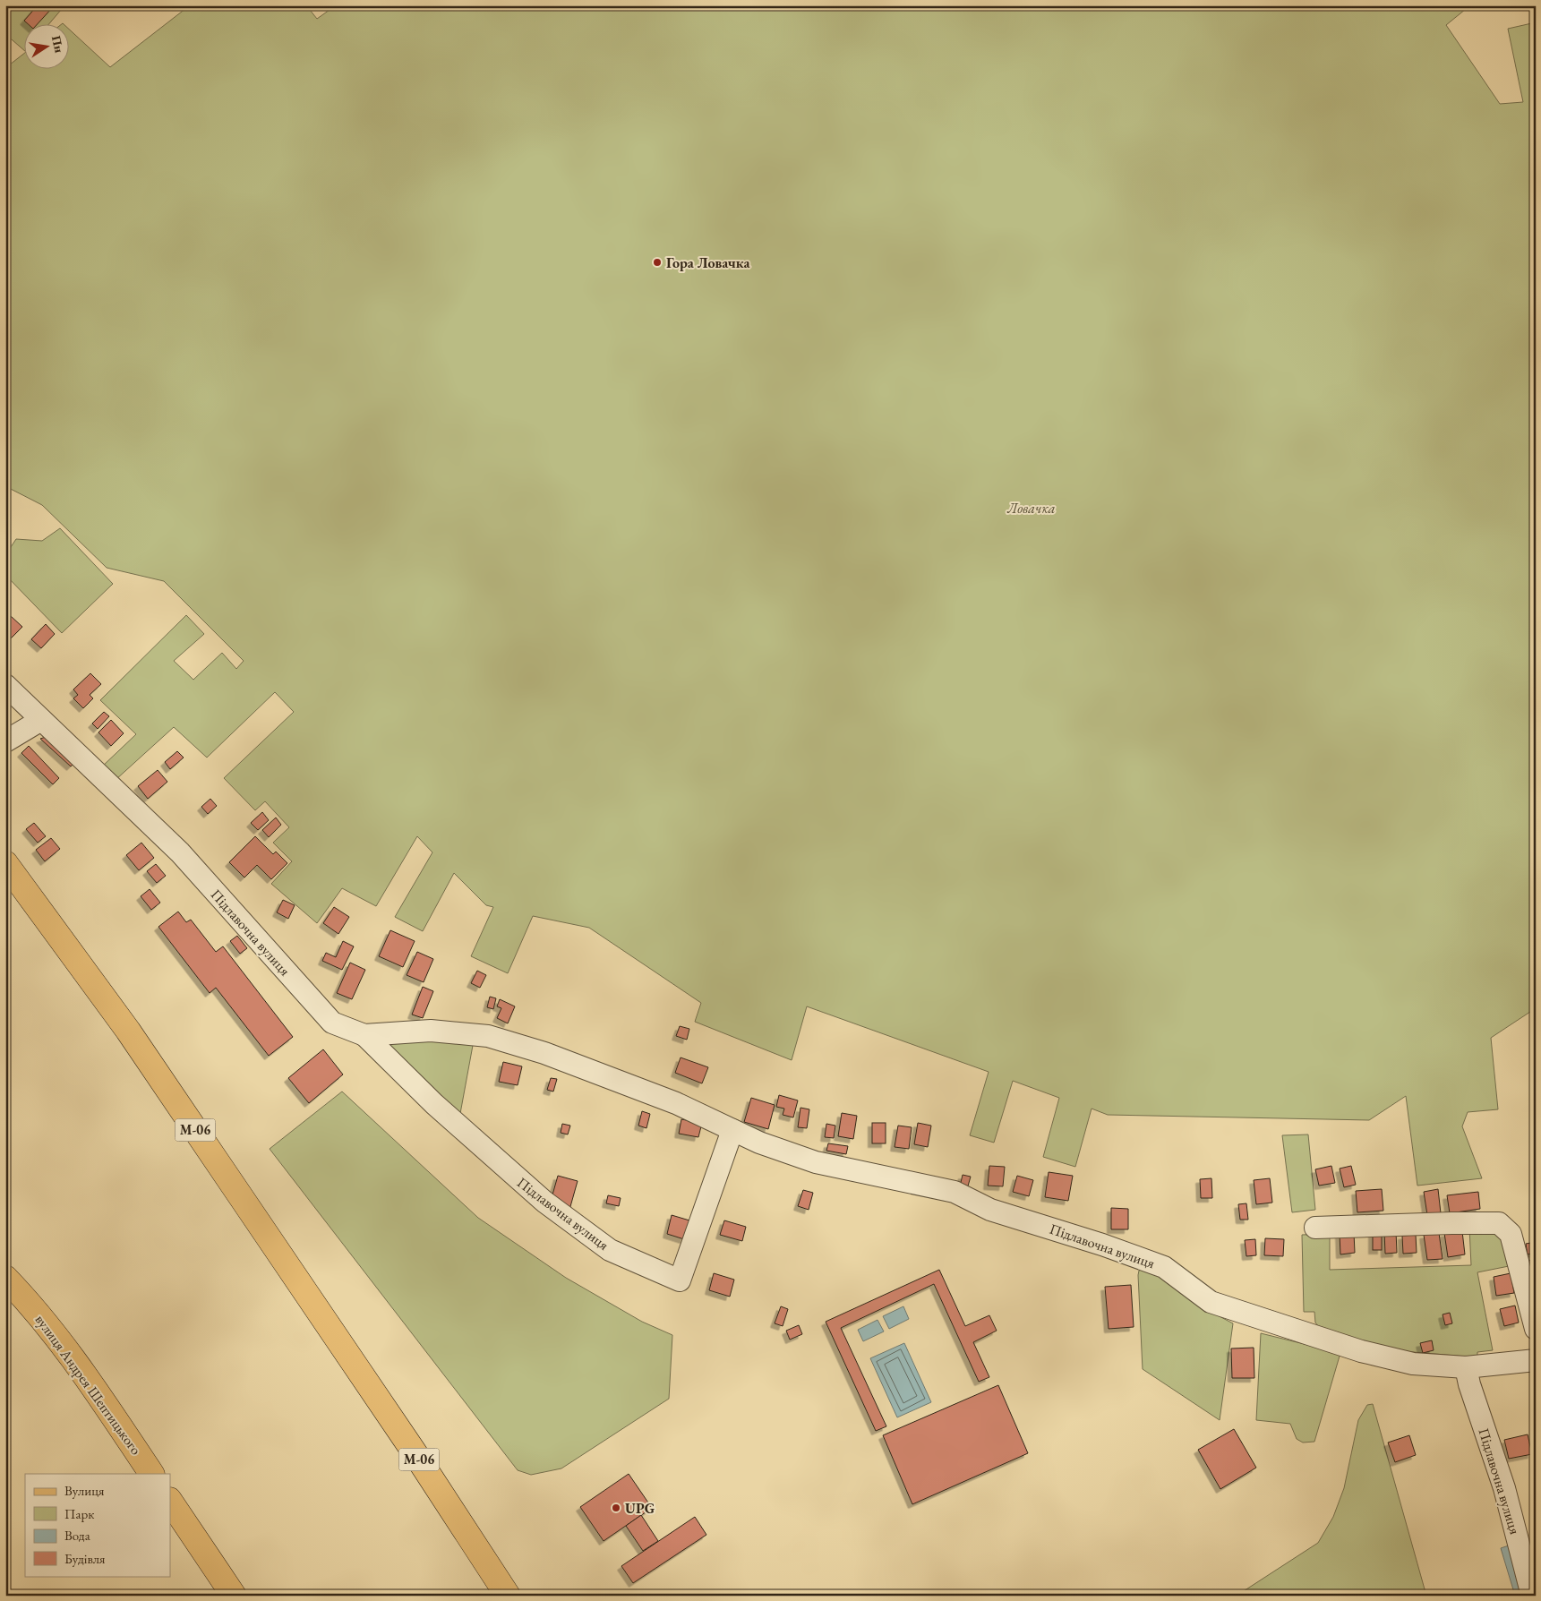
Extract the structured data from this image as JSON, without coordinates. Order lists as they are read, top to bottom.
{
  "streets": {
    "main road": ["М-06", "вулиця Андрея Шептицького"],
    "street": ["Підлавочна вулиця"]
  },
  "parks": ["Ловачка"],
  "places": ["Гора Ловачка", "UPG"],
  "legend": [
    "Вулиця",
    "Парк",
    "Вода",
    "Будівля"
  ],
  "north": "right"
}
